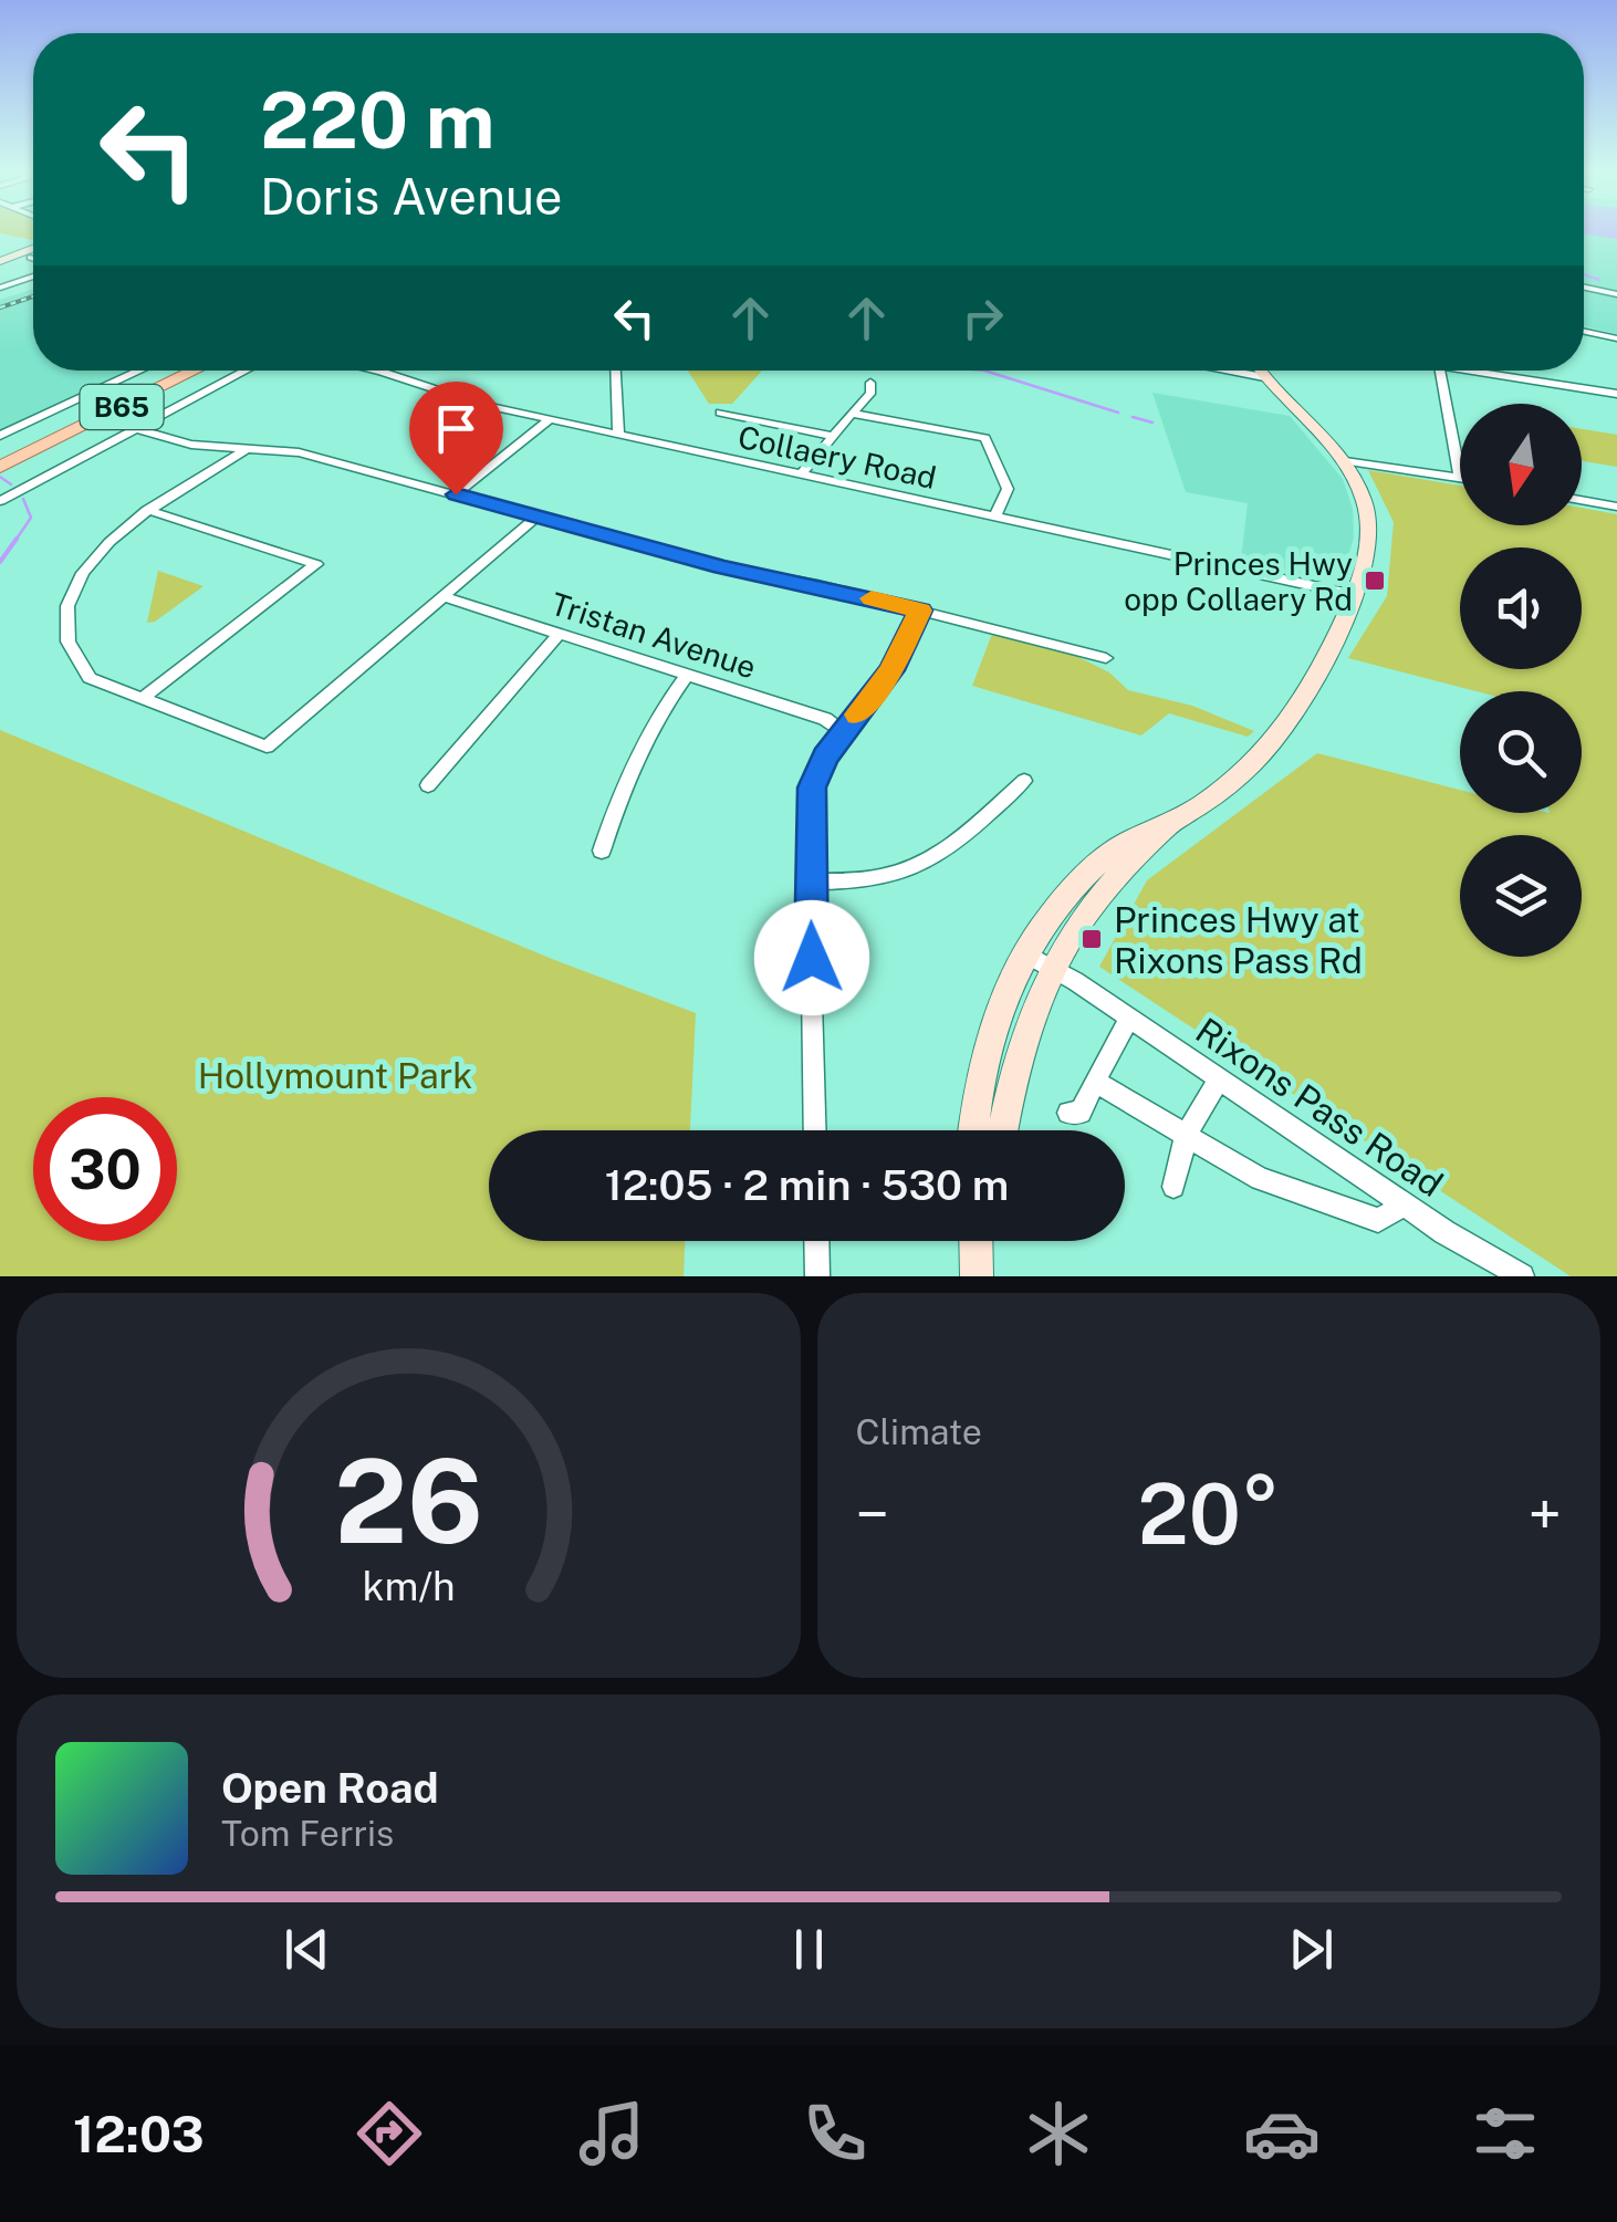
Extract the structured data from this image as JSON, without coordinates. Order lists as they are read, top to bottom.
{
  "streets": {
    "main road": ["B65"],
    "street": ["Collaery Road", "Tristan Avenue", "Rixons Pass Road"]
  },
  "parks": ["Hollymount Park"],
  "places": {
    "transit": ["Princes Hwy opp Collaery Rd", "Princes Hwy at Rixons Pass Rd"]
  },
  "north": "bottom",
  "page": {
    "turn": ["220 m", "Doris Avenue"],
    "limit": "30",
    "trip": "12:05 · 2 min · 530 m",
    "tile": "Climate",
    "heat": ["−", "20°", "+"],
    "song": ["Open Road", "Tom Ferris"],
    "tabs": "12:03",
    "gauge": ["26", "km/h"]
  }
}
